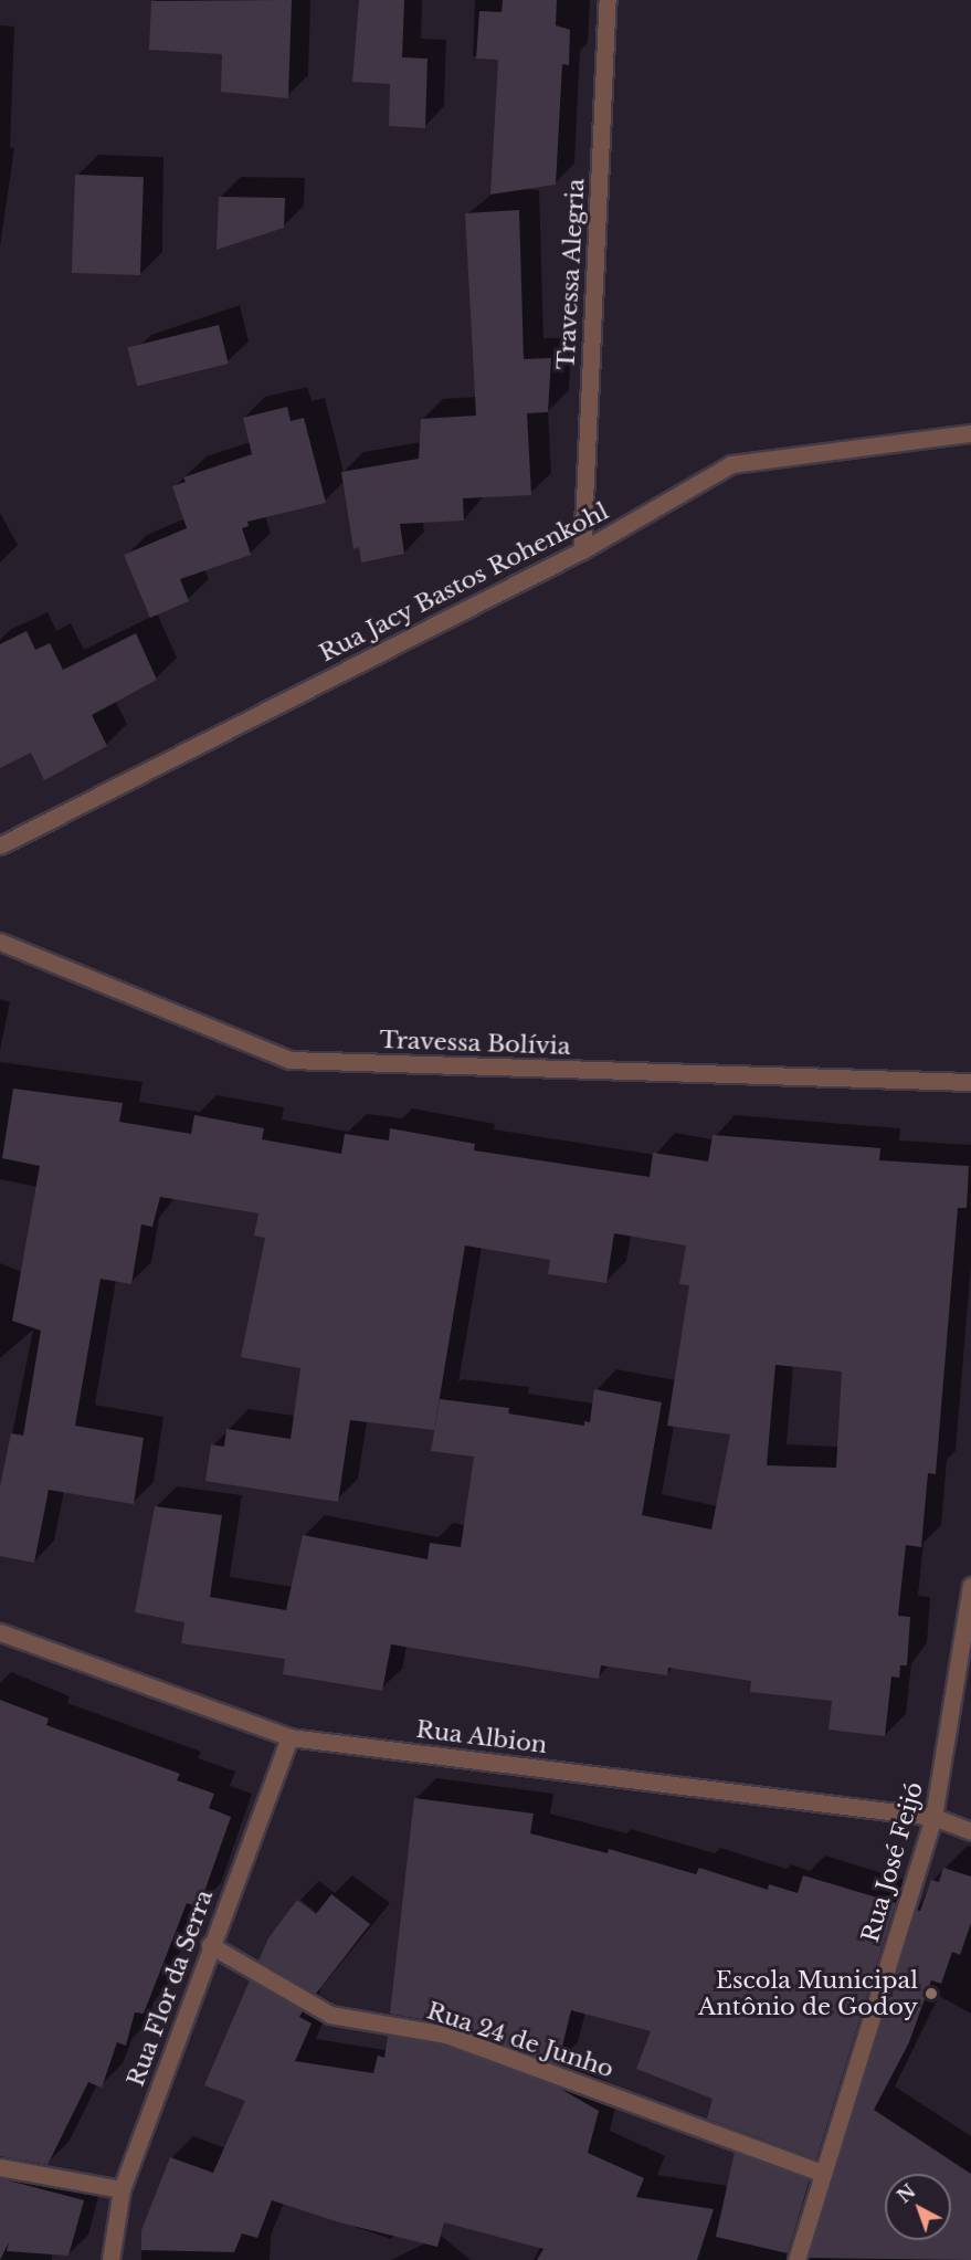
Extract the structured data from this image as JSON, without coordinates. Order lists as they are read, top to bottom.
{
  "streets": {
    "street": [
      "Travessa Alegria",
      "Rua Jacy Bastos Rohenkohl",
      "Travessa Bolívia",
      "Rua Albion",
      "Rua José Feijó",
      "Rua Flor da Serra",
      "Rua 24 de Junho"
    ]
  },
  "crossings": [
    ["Travessa Alegria", "Rua Jacy Bastos Rohenkohl"],
    ["Rua Albion", "Rua José Feijó"],
    ["Rua Albion", "Rua Flor da Serra"],
    ["Rua José Feijó", "Rua 24 de Junho"],
    ["Rua Flor da Serra", "Rua 24 de Junho"]
  ],
  "places": ["Escola Municipal Antônio de Godoy"],
  "north": "top left"
}
